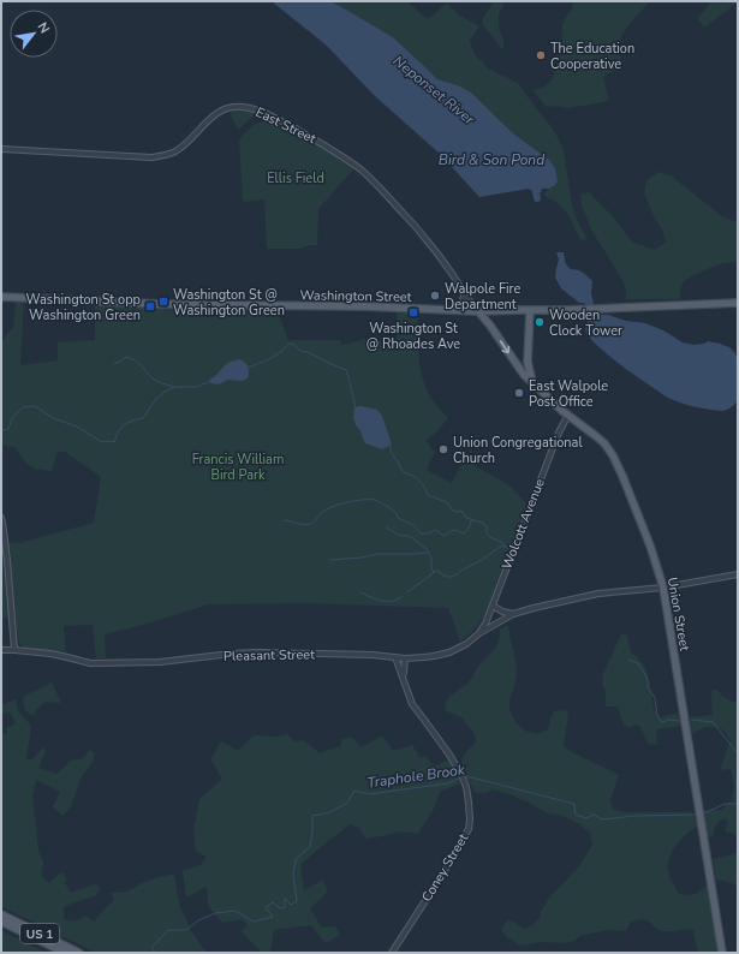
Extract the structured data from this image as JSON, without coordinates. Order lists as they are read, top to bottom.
{
  "streets": {
    "main road": ["Washington Street", "Union Street", "US 1"],
    "street": [
      "East Street",
      "Wolcott Avenue",
      "Pleasant Street",
      "Coney Street"
    ]
  },
  "crossings": [
    ["East Street", "Washington Street"],
    ["East Street", "Union Street"],
    ["Washington Street", "Union Street"],
    ["Wolcott Avenue", "Union Street"],
    ["Wolcott Avenue", "Pleasant Street"],
    ["Union Street", "Pleasant Street"],
    ["Pleasant Street", "Coney Street"]
  ],
  "water": ["Neponset River", "Bird & Son Pond", "Traphole Brook"],
  "parks": ["Ellis Field", "Francis William Bird Park"],
  "places": {
    "other": [
      "The Education Cooperative",
      "Walpole Fire Department",
      "Wooden Clock Tower",
      "East Walpole Post Office",
      "Union Congregational Church"
    ],
    "transit": ["Washington St @ Washington Green", "Washington St opp Washington Green", "Washington St @ Rhoades Ave"]
  },
  "north": "top right"
}
